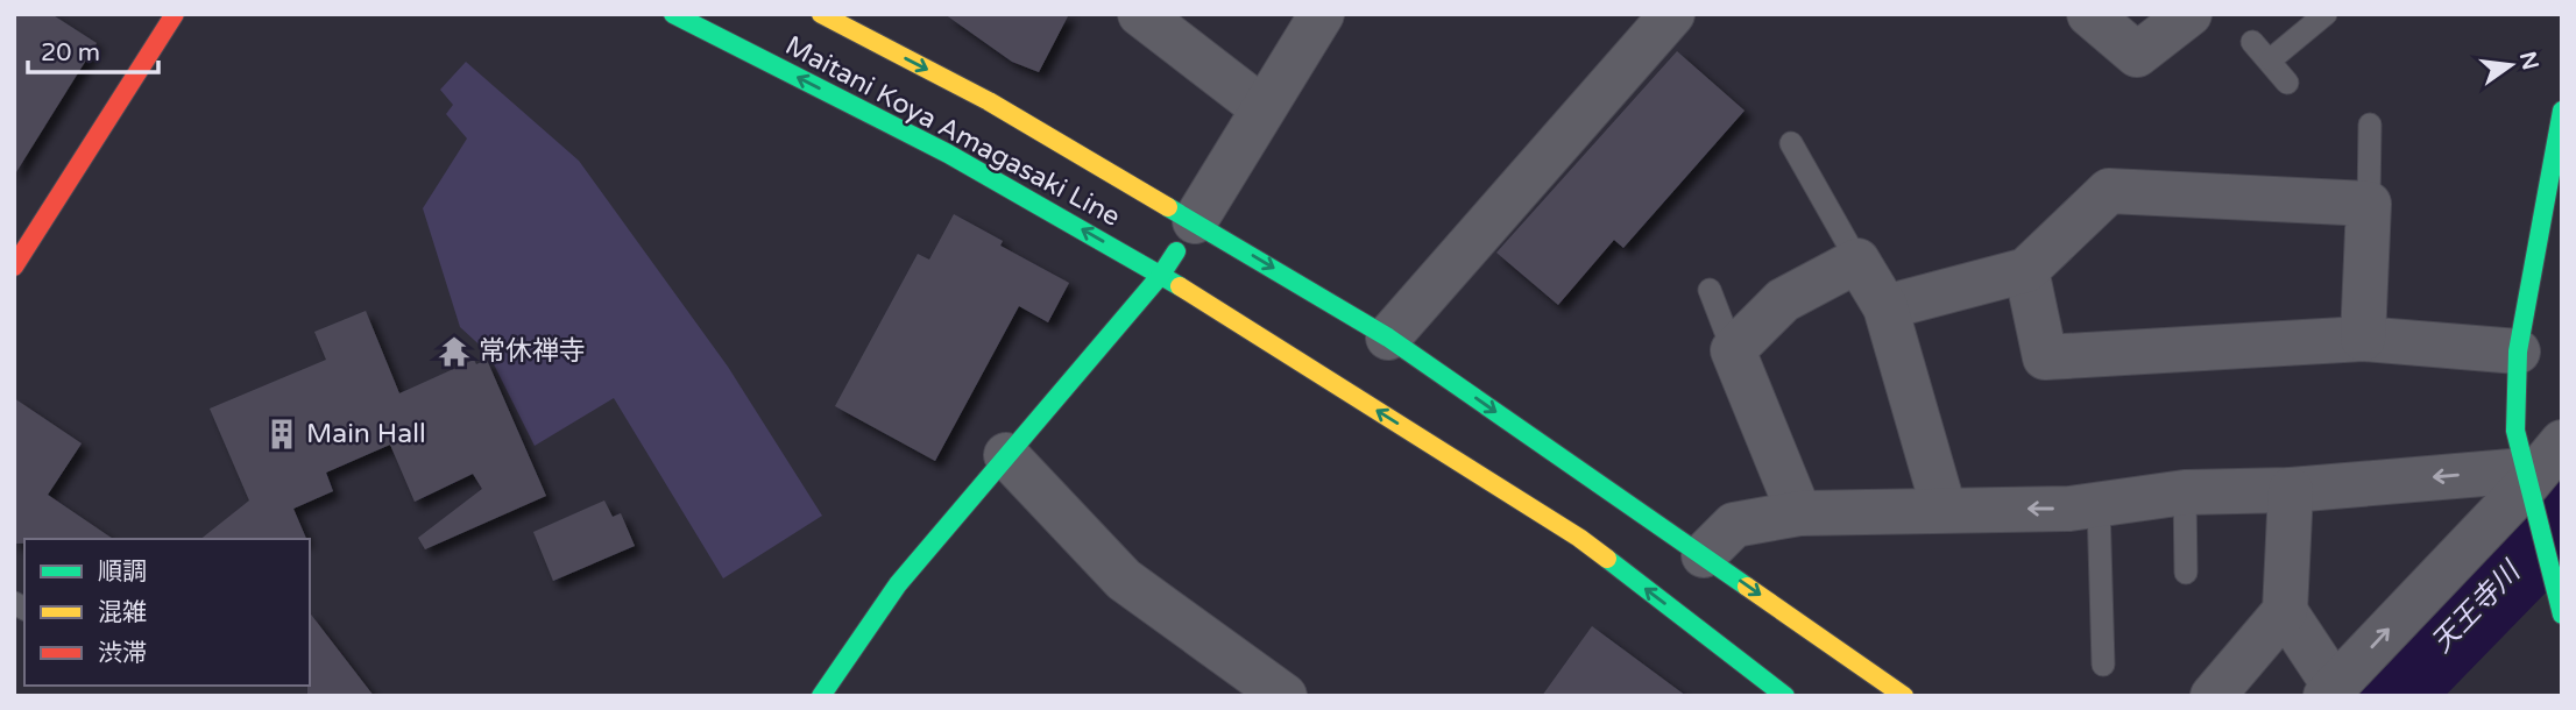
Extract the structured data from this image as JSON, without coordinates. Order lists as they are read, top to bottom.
{
  "streets": {
    "main road": ["Maitani Koya Amagasaki Line"]
  },
  "water": ["天王寺川"],
  "places": {
    "temple": ["常休禅寺"],
    "building": ["Main Hall"]
  },
  "legend": ["順調", "混雑", "渋滞"],
  "scale_bar": "20 m",
  "north": "right"
}
